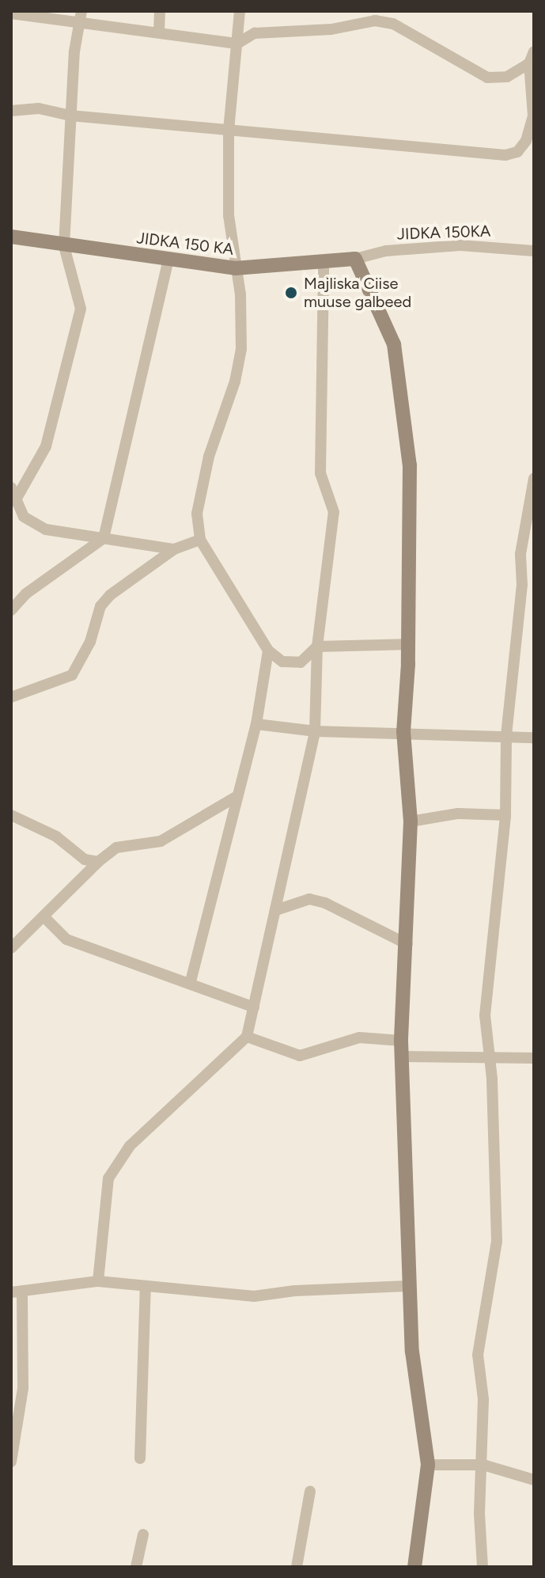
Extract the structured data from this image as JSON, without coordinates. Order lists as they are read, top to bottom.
{
  "streets": {
    "street": ["JIDKA 150KA", "JIDKA 150 KA"]
  },
  "crossings": [
    ["JIDKA 150KA", "JIDKA 150 KA"]
  ],
  "places": ["Majliska Ciise muuse galbeed"]
}
